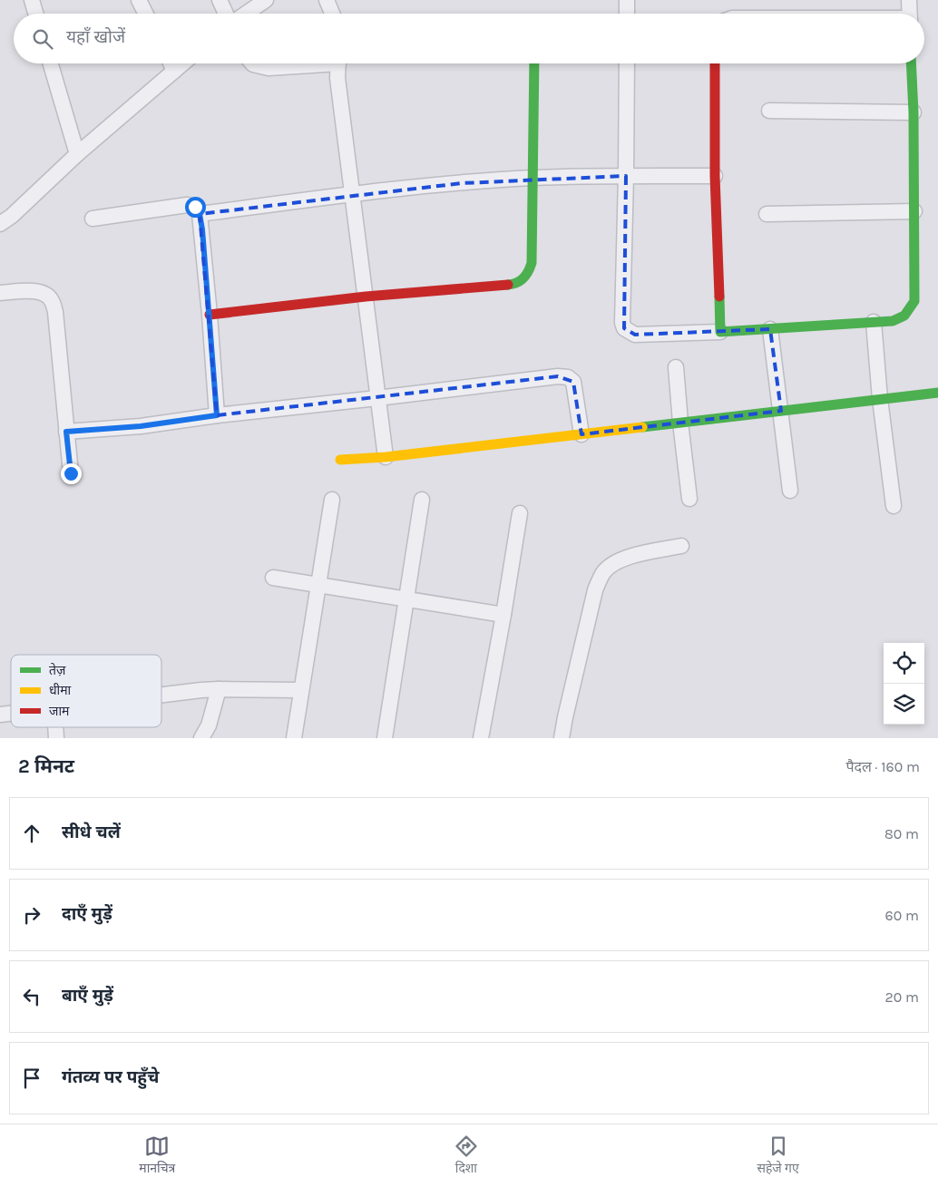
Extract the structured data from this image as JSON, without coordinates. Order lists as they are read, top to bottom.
{
  "legend": ["तेज़", "धीमा", "जाम"],
  "page": {
    "search": "यहाँ खोजें",
    "heading": ["2 मिनट", "पैदल · 160 m"],
    "list": [
      ["सीधे चलें", "80 m"],
      ["दाएँ मुड़ें", "60 m"],
      ["बाएँ मुड़ें", "20 m"],
      "गंतव्य पर पहुँचे"
    ],
    "nav": ["मानचित्र", "दिशा", "सहेजे गए"]
  }
}
